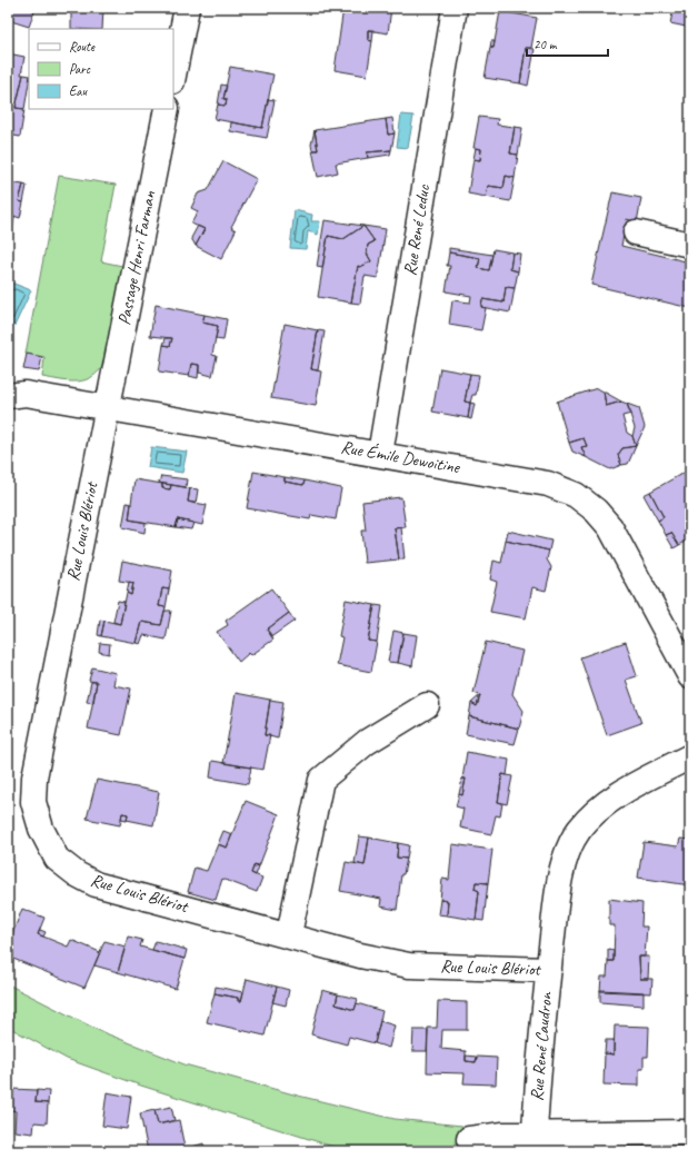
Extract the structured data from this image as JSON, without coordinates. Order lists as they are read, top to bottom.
{
  "streets": {
    "street": [
      "Rue René Leduc",
      "Passage Henri Farman",
      "Rue Émile Dewoitine",
      "Rue Louis Blériot",
      "Rue René Caudron"
    ]
  },
  "crossings": [
    ["Rue René Leduc", "Rue Émile Dewoitine"],
    ["Passage Henri Farman", "Rue Émile Dewoitine"],
    ["Passage Henri Farman", "Rue Louis Blériot"],
    ["Rue Émile Dewoitine", "Rue Louis Blériot"],
    ["Rue Louis Blériot", "Rue René Caudron"]
  ],
  "legend": ["Route", "Parc", "Eau"],
  "scale_bar": "20 m"
}
